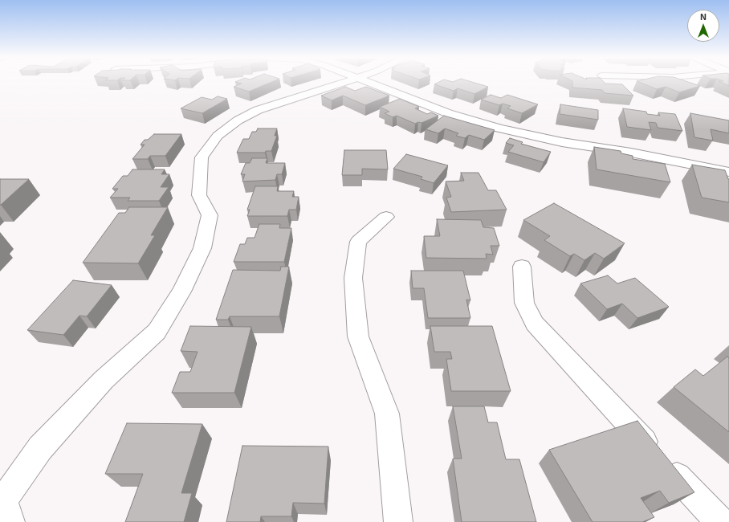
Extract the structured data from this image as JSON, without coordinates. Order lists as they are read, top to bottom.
{
  "north": "top"
}
